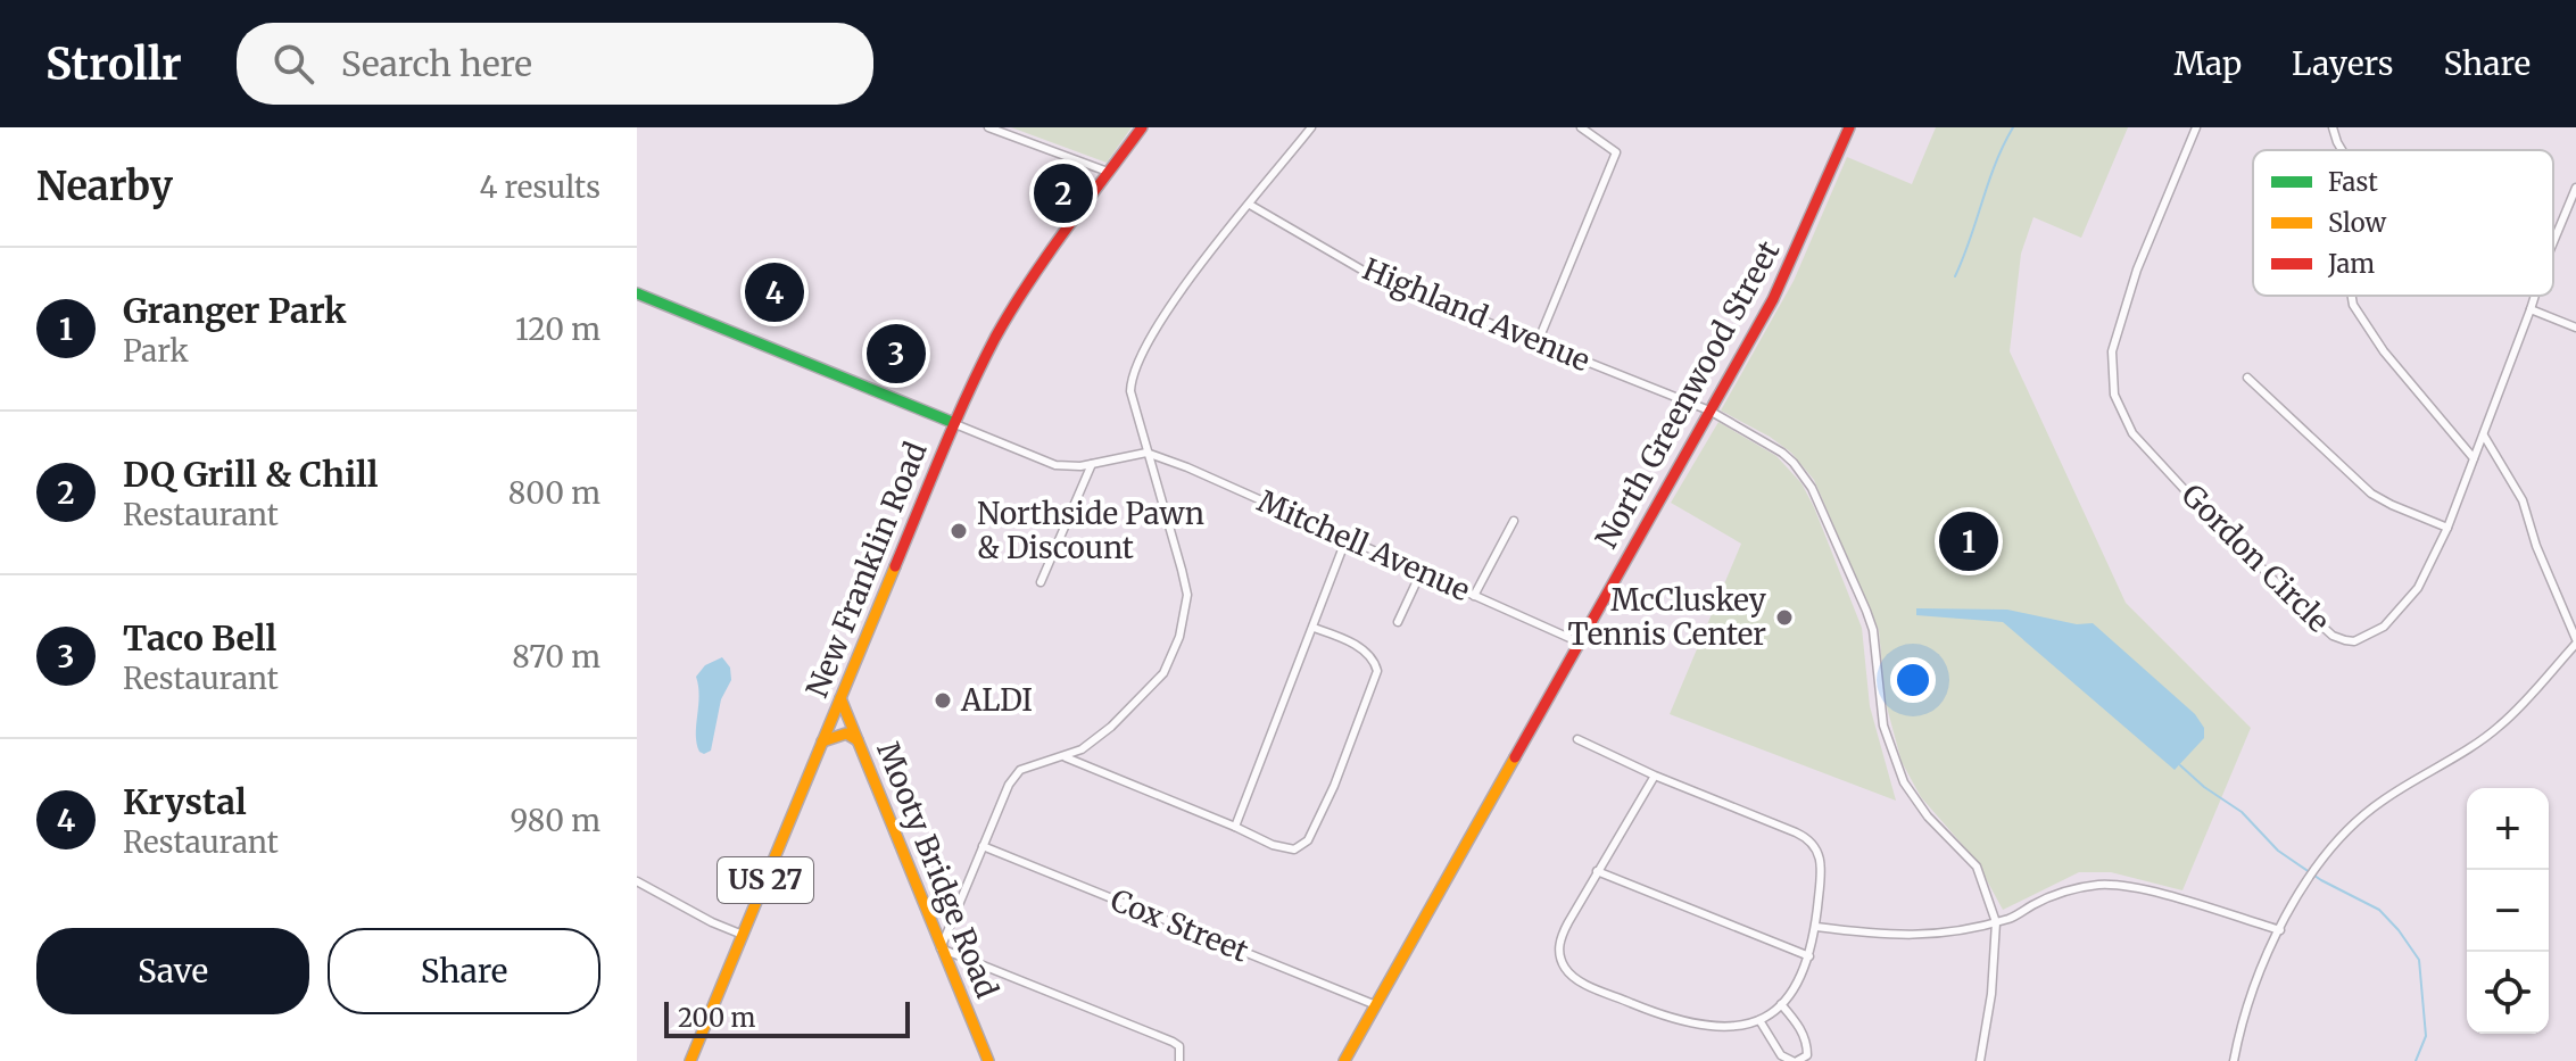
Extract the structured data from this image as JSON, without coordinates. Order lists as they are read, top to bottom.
{
  "streets": {
    "main road": [
      "North Greenwood Street",
      "New Franklin Road",
      "Mooty Bridge Road",
      "US 27"
    ],
    "street": [
      "Highland Avenue",
      "Mitchell Avenue",
      "Gordon Circle",
      "Cox Street"
    ]
  },
  "crossings": [
    ["Highland Avenue", "North Greenwood Street"],
    ["North Greenwood Street", "Mitchell Avenue"],
    ["North Greenwood Street", "Cox Street"],
    ["New Franklin Road", "Mooty Bridge Road"]
  ],
  "places": ["Northside Pawn & Discount", "McCluskey Tennis Center", "ALDI"],
  "legend": ["Fast", "Slow", "Jam"],
  "scale_bar": "200 m",
  "page": {
    "header": "Strollr",
    "search": "Search here",
    "nav": ["Map", "Layers", "Share"],
    "heading": ["Nearby", "4 results"],
    "pins": [
      "2",
      "4",
      "3",
      "1"
    ],
    "list": [
      {
        "mark": "1",
        "name": "Granger Park",
        "note": "Park",
        "value": "120 m"
      },
      {
        "mark": "2",
        "name": "DQ Grill & Chill",
        "note": "Restaurant",
        "value": "800 m"
      },
      {
        "mark": "3",
        "name": "Taco Bell",
        "note": "Restaurant",
        "value": "870 m"
      },
      {
        "mark": "4",
        "name": "Krystal",
        "note": "Restaurant",
        "value": "980 m"
      }
    ],
    "map_buttons": ["+", "−"],
    "buttons": ["Save", "Share"],
    "scale": "200 m"
  }
}
